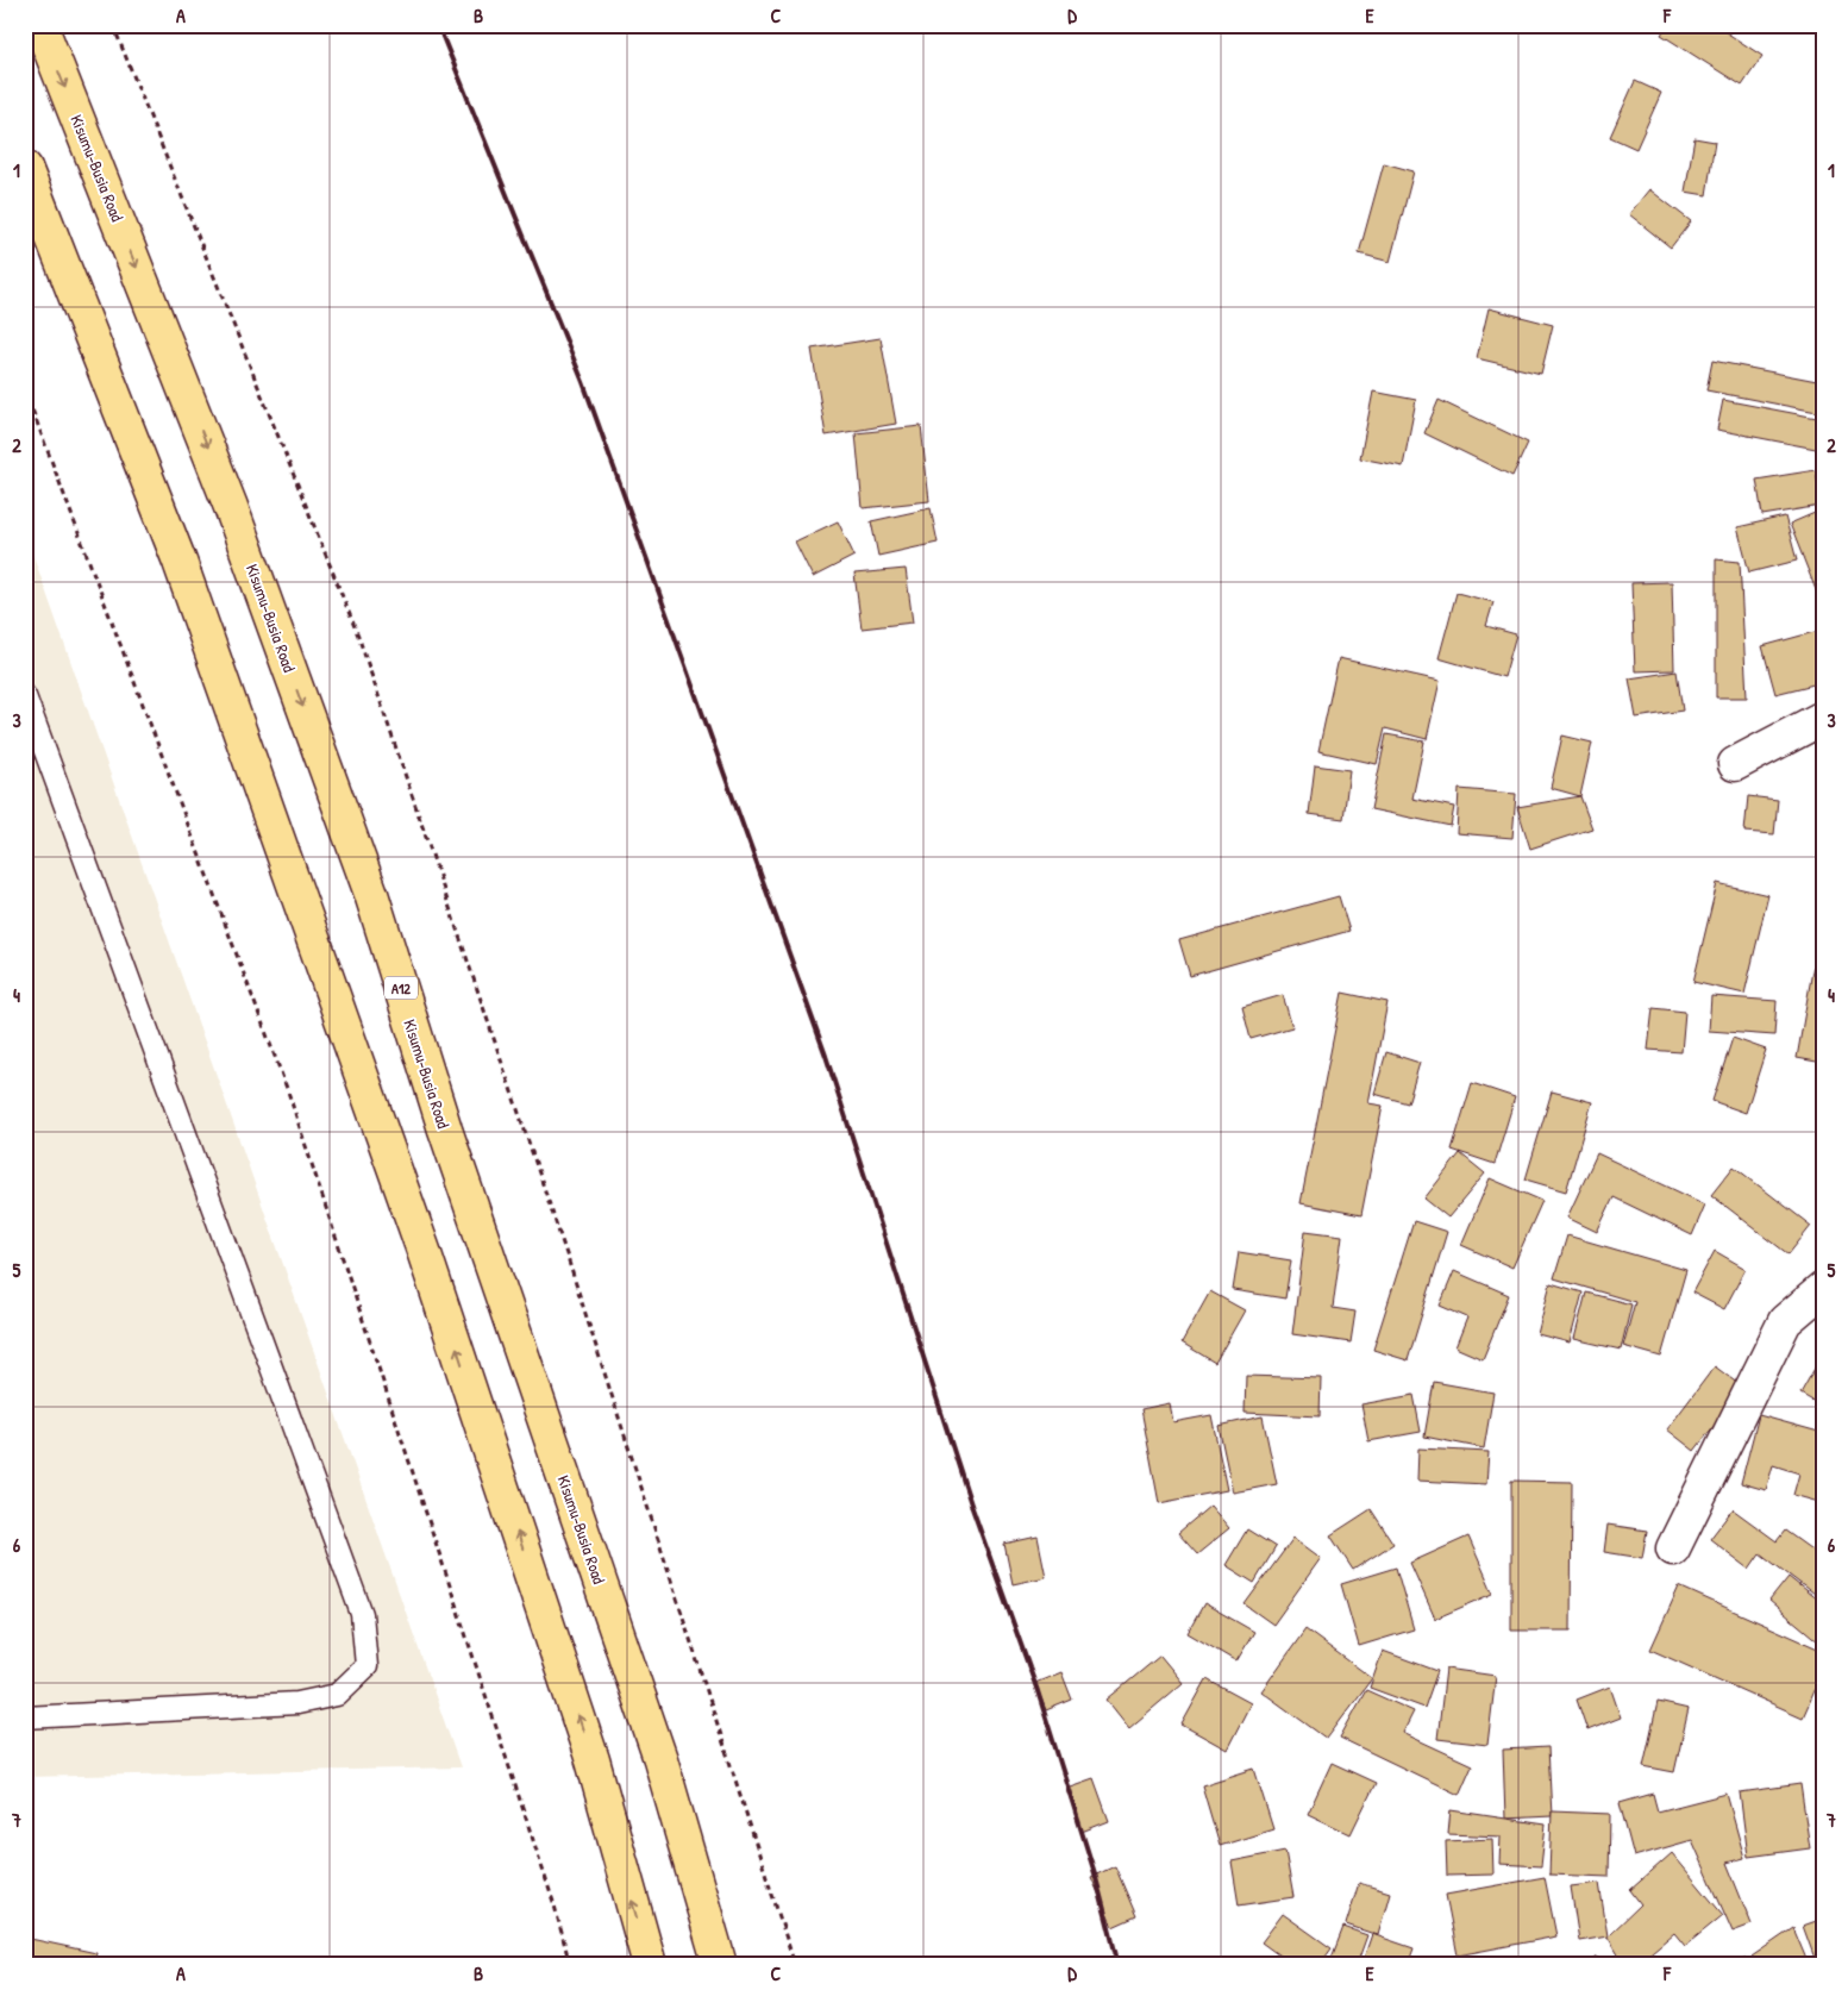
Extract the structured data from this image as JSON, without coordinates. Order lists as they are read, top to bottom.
{
  "streets": {
    "highway": ["Kisumu-Busia Road", "A12"]
  },
  "grid": {
    "columns": [
      "A",
      "B",
      "C",
      "D",
      "E",
      "F"
    ],
    "rows": [
      "1",
      "2",
      "3",
      "4",
      "5",
      "6",
      "7"
    ]
  }
}
